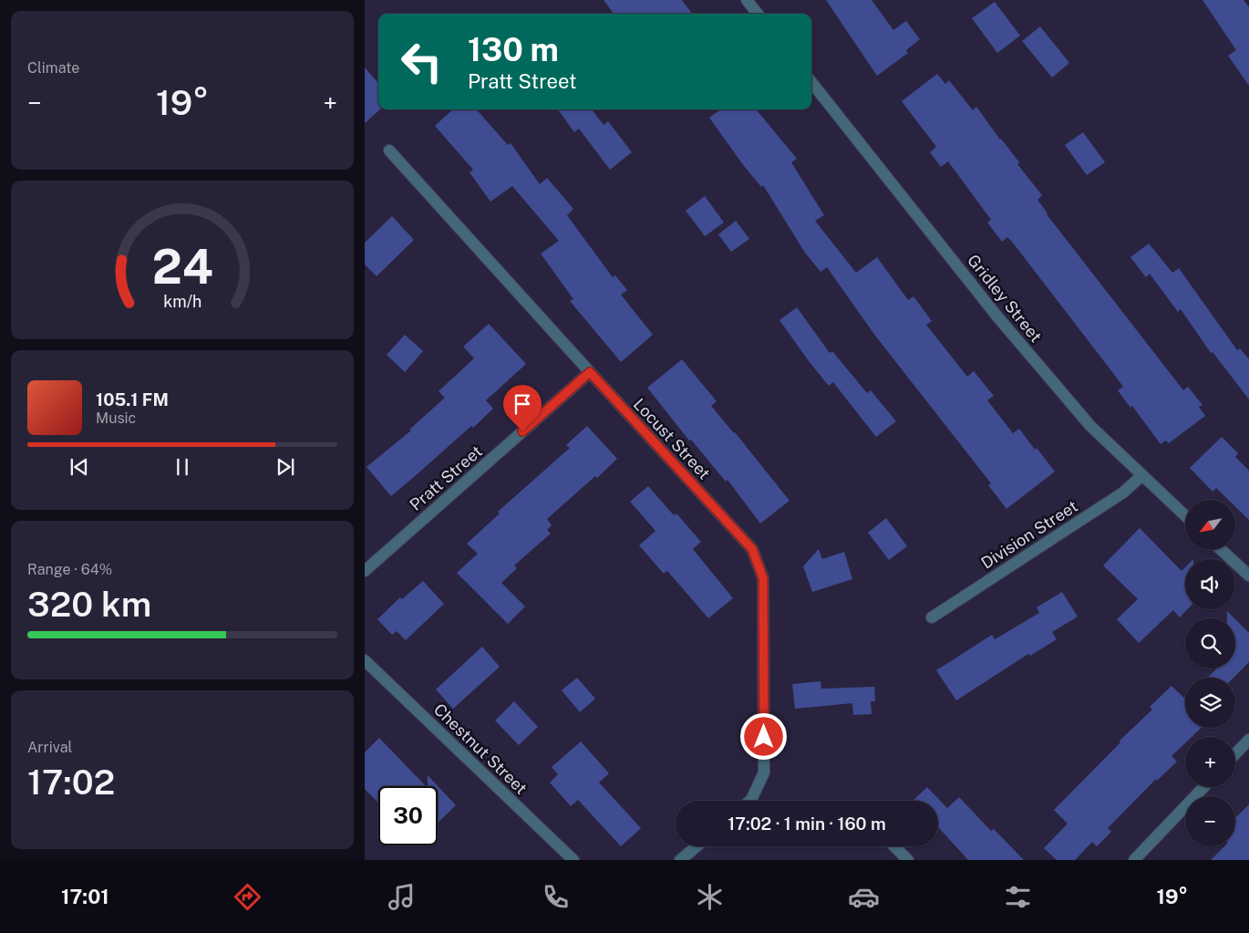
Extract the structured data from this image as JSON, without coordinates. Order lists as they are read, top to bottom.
{
  "streets": {
    "street": [
      "Gridley Street",
      "Locust Street",
      "Pratt Street",
      "Division Street",
      "Chestnut Street"
    ]
  },
  "crossings": [
    ["Gridley Street", "Division Street"],
    ["Locust Street", "Pratt Street"]
  ],
  "north": "bottom left",
  "page": {
    "tile": [
      "Climate",
      ["Range · 64%", "320 km"],
      ["Arrival", "17:02"]
    ],
    "turn": ["130 m", "Pratt Street"],
    "heat": ["−", "19°", "+"],
    "song": ["105.1 FM", "Music"],
    "map_buttons": ["+", "−"],
    "limit": "30",
    "trip": "17:02 · 1 min · 160 m",
    "tabs": ["17:01", "19°"],
    "gauge": ["24", "km/h"]
  }
}
